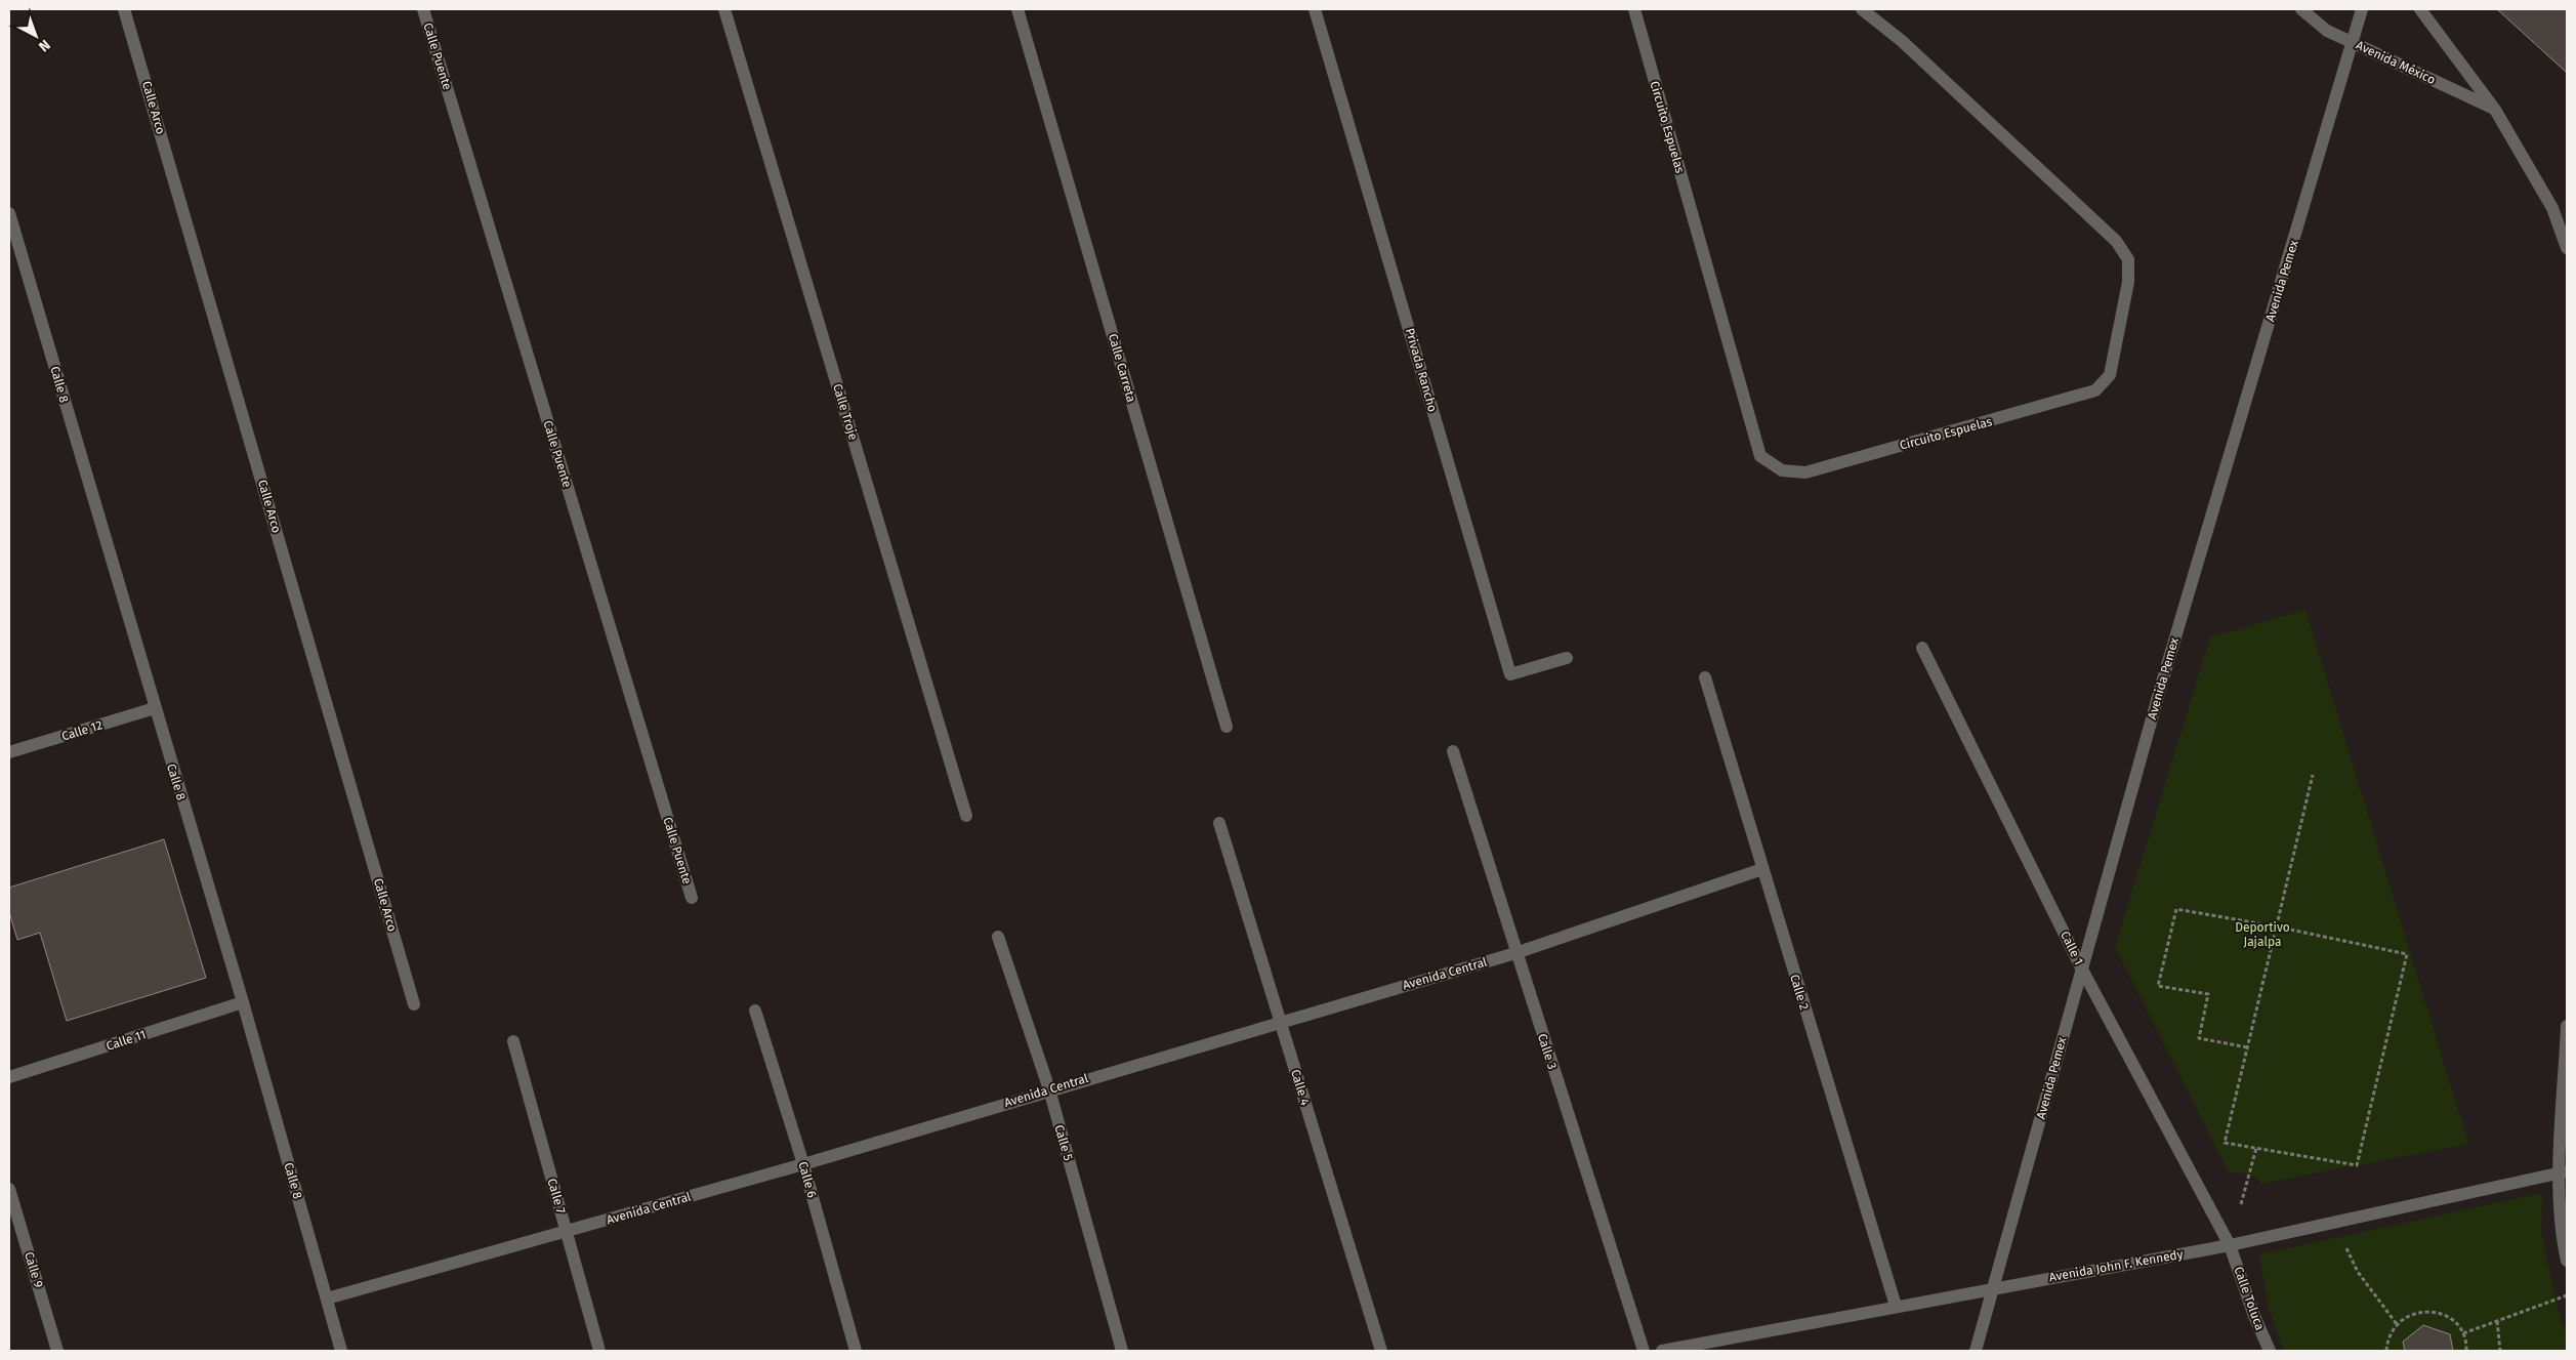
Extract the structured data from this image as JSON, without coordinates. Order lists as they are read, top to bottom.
{
  "streets": {
    "street": [
      "Calle Puente",
      "Avenida México",
      "Calle Arco",
      "Circuito Espuelas",
      "Avenida Pemex",
      "Calle Carreta",
      "Privada Rancho",
      "Calle 8",
      "Calle Troje",
      "Calle 12",
      "Calle 1",
      "Avenida Central",
      "Calle 2",
      "Calle 11",
      "Calle 3",
      "Calle 4",
      "Calle 5",
      "Calle 6",
      "Calle 7",
      "Avenida John F. Kennedy",
      "Calle 9",
      "Calle Toluca"
    ]
  },
  "crossings": [
    ["Avenida México", "Avenida Pemex"],
    ["Avenida Pemex", "Calle 1"],
    ["Avenida Pemex", "Avenida John F. Kennedy"],
    ["Calle 8", "Calle 12"],
    ["Calle 8", "Avenida Central"],
    ["Calle 8", "Calle 11"],
    ["Calle 1", "Avenida John F. Kennedy"],
    ["Calle 1", "Calle Toluca"],
    ["Avenida Central", "Calle 2"],
    ["Avenida Central", "Calle 3"],
    ["Avenida Central", "Calle 4"],
    ["Avenida Central", "Calle 5"],
    ["Avenida Central", "Calle 6"],
    ["Avenida Central", "Calle 7"],
    ["Calle 2", "Avenida John F. Kennedy"],
    ["Avenida John F. Kennedy", "Calle Toluca"]
  ],
  "parks": ["Deportivo Jajalpa"],
  "north": "bottom right"
}
